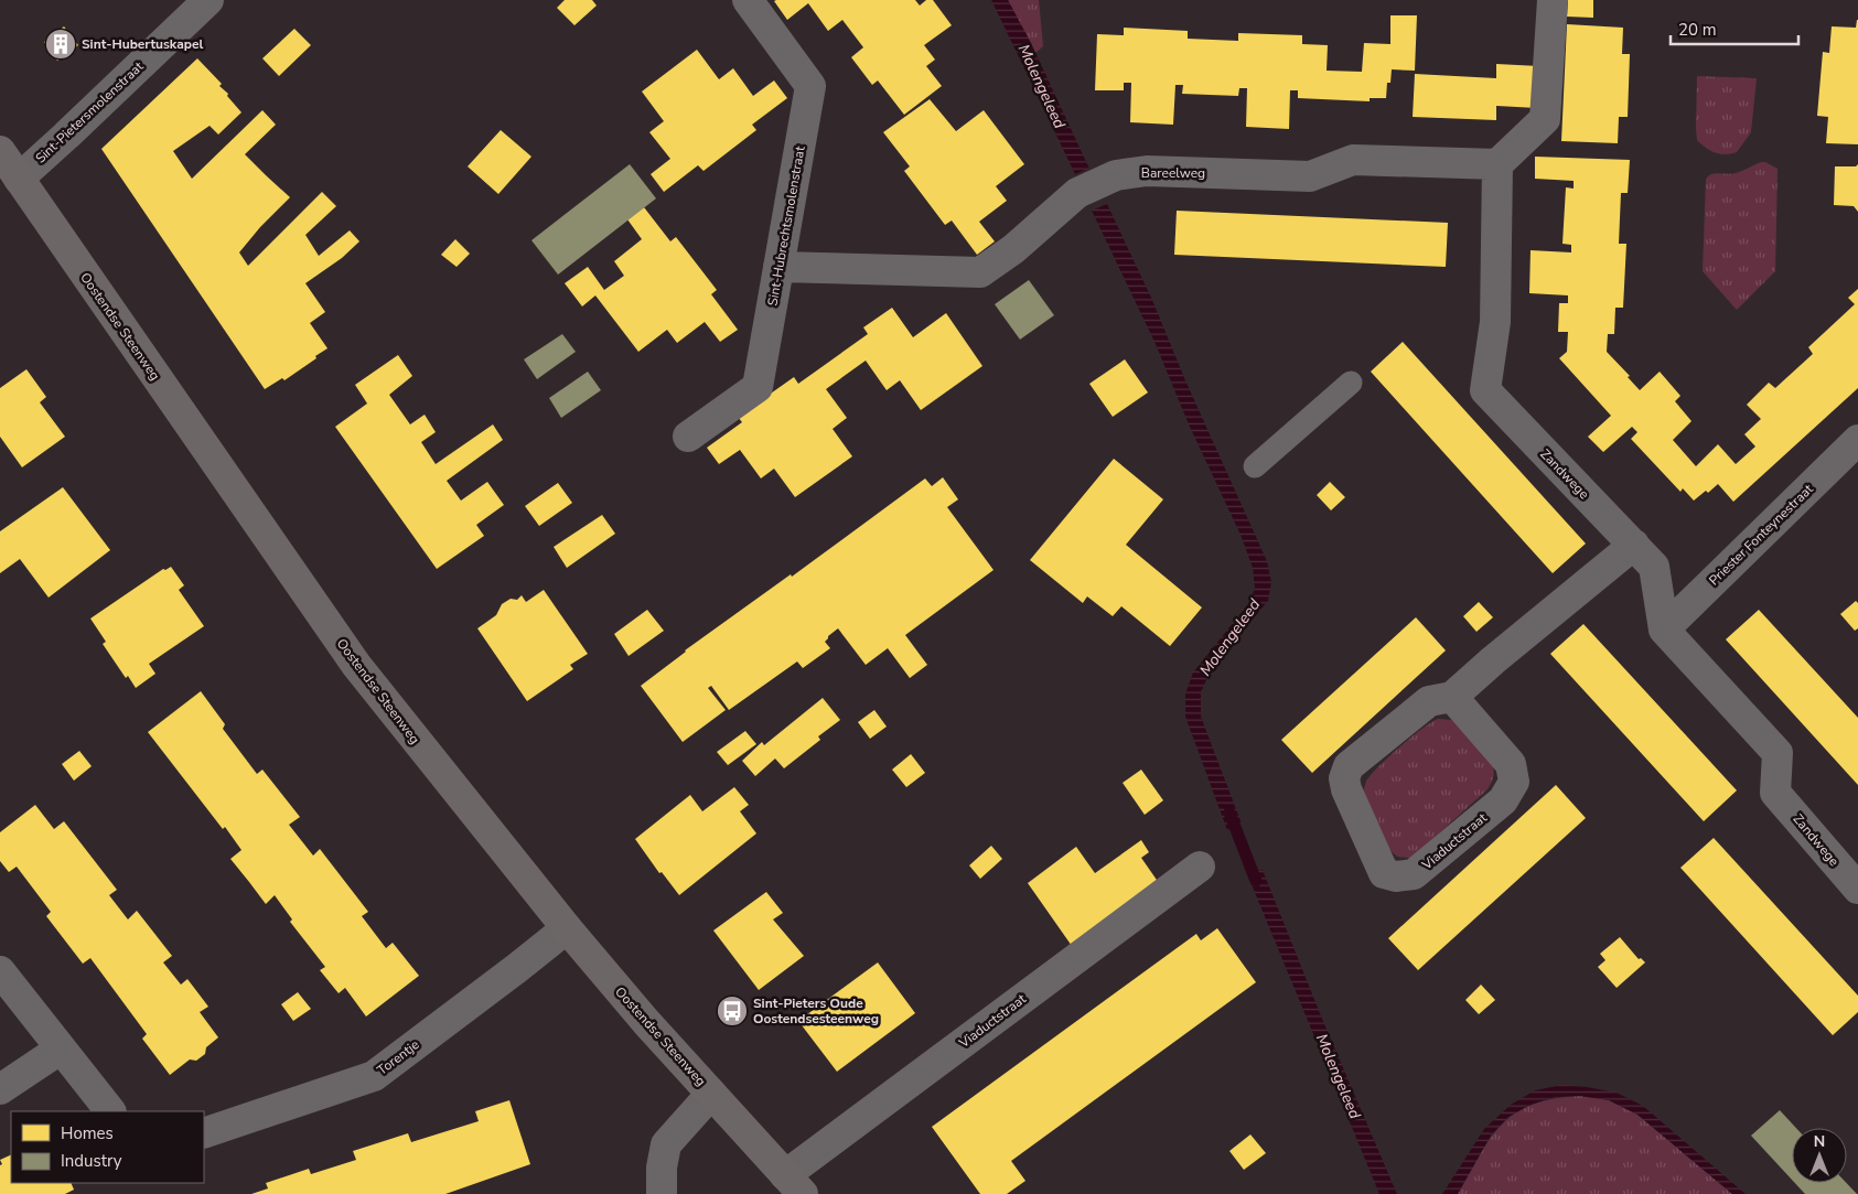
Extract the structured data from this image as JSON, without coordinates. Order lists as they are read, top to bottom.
{
  "streets": {
    "main road": ["Oostendse Steenweg"],
    "street": [
      "Sint-Pietersmolenstraat",
      "Bareelweg",
      "Sint-Hubrechtsmolenstraat",
      "Zandwege",
      "Priester Fonteynestraat",
      "Viaductstraat",
      "Torentje"
    ]
  },
  "crossings": [
    ["Sint-Pietersmolenstraat", "Oostendse Steenweg"],
    ["Bareelweg", "Sint-Hubrechtsmolenstraat"],
    ["Bareelweg", "Zandwege"],
    ["Oostendse Steenweg", "Viaductstraat"],
    ["Oostendse Steenweg", "Torentje"],
    ["Zandwege", "Priester Fonteynestraat"],
    ["Zandwege", "Viaductstraat"]
  ],
  "water": ["Molengeleed"],
  "places": {
    "building": ["Sint-Hubertuskapel"],
    "bus stop": ["Sint-Pieters Oude Oostendsesteenweg"]
  },
  "legend": ["Homes", "Industry"],
  "scale_bar": "20 m",
  "north": "top"
}
